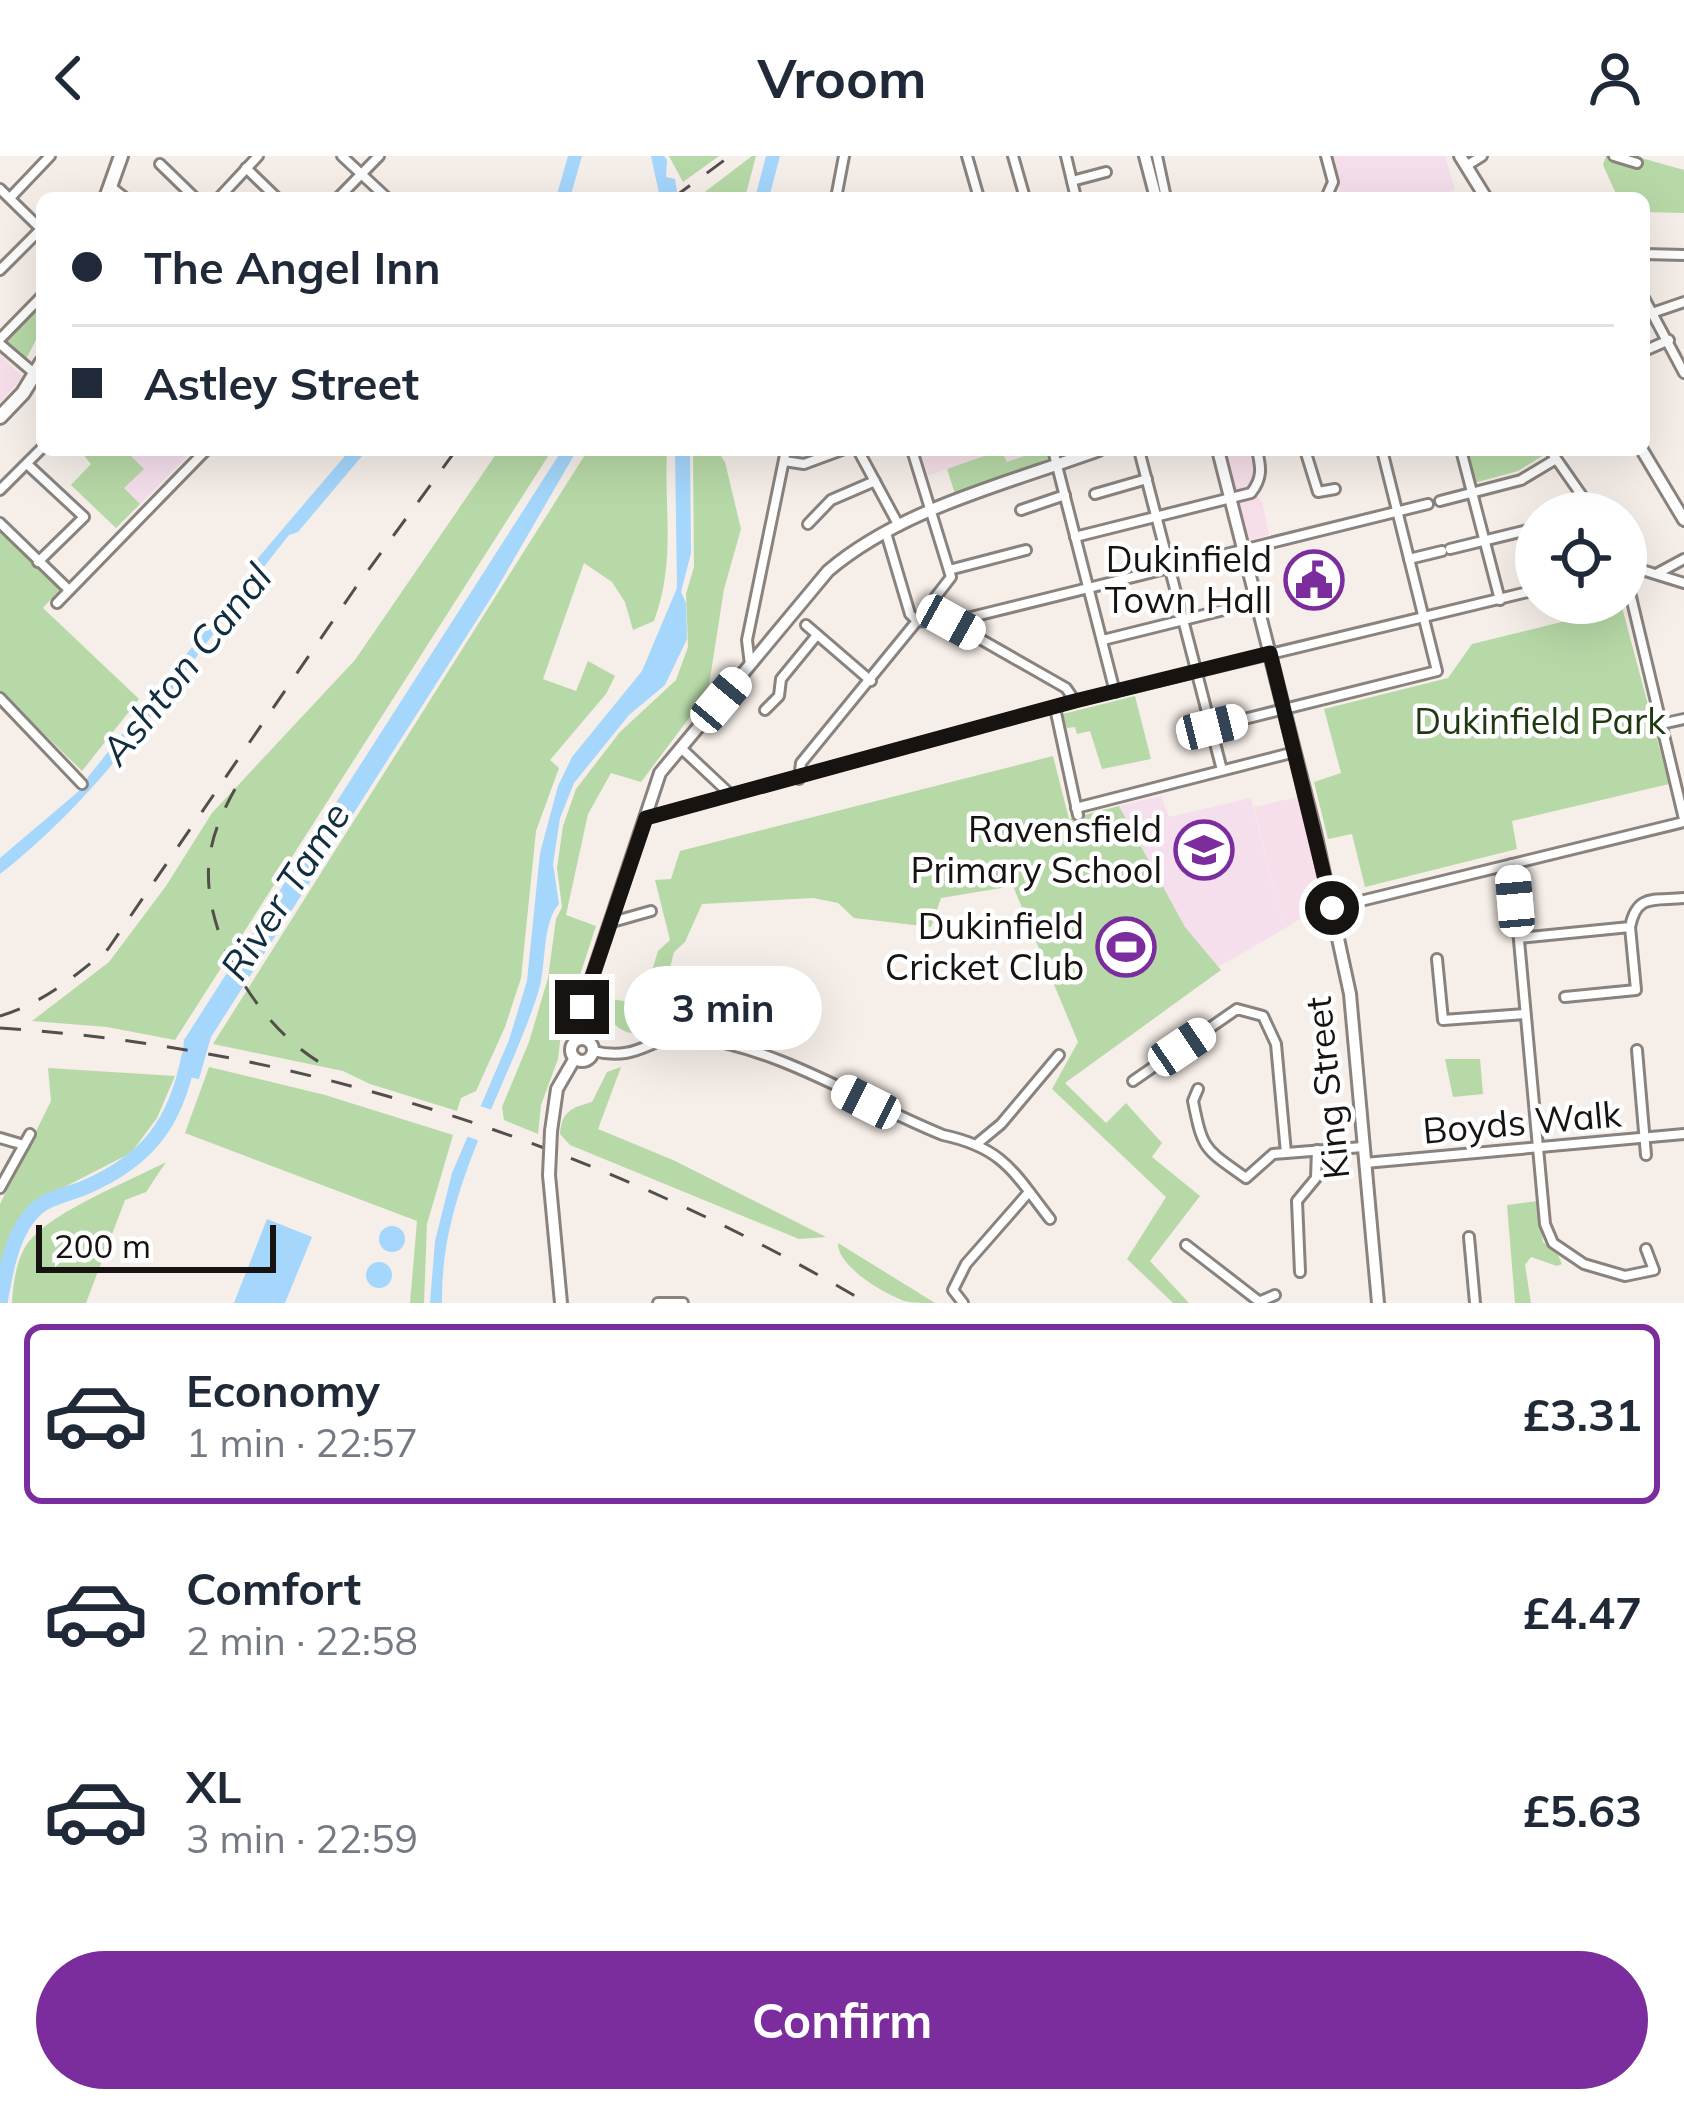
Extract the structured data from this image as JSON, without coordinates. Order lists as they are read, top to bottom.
{
  "streets": {
    "main road": ["King Street"],
    "street": ["Boyds Walk"]
  },
  "crossings": [
    ["King Street", "Boyds Walk"]
  ],
  "water": ["Ashton Canal", "River Tame"],
  "parks": ["Dukinfield Park"],
  "places": {
    "public building": ["Dukinfield Town Hall"],
    "school or university": ["Ravensfield Primary School"],
    "sports": ["Dukinfield Cricket Club"]
  },
  "scale_bar": "200 m",
  "page": {
    "header": "Vroom",
    "banner": ["The Angel Inn", "Astley Street"],
    "bubble": "3 min",
    "scale": "200 m",
    "list": [
      {
        "name": "Economy",
        "note": "1 min · 22:57",
        "value": "£3.31"
      },
      {
        "name": "Comfort",
        "note": "2 min · 22:58",
        "value": "£4.47"
      },
      {
        "name": "XL",
        "note": "3 min · 22:59",
        "value": "£5.63"
      }
    ],
    "buttons": "Confirm"
  }
}
